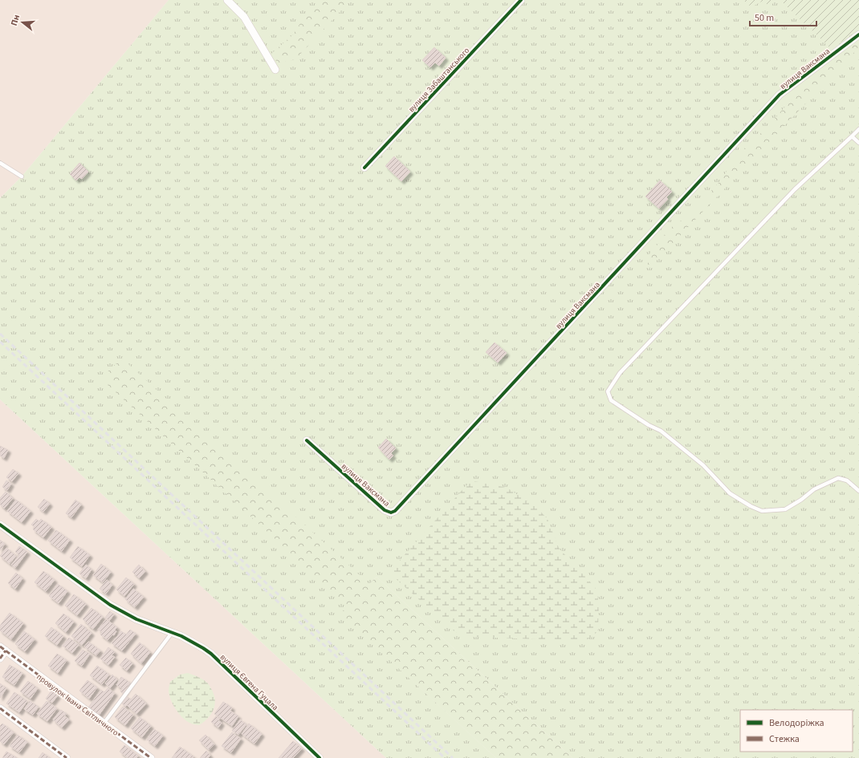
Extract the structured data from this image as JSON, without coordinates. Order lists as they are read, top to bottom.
{
  "streets": {
    "street": [
      "вулиця Ваксмана",
      "вулиця Забаштанського",
      "вулиця Євгена Гуцала",
      "провулок Івана Світличного"
    ]
  },
  "legend": ["Велодоріжка", "Стежка"],
  "scale_bar": "50 m",
  "north": "left"
}
